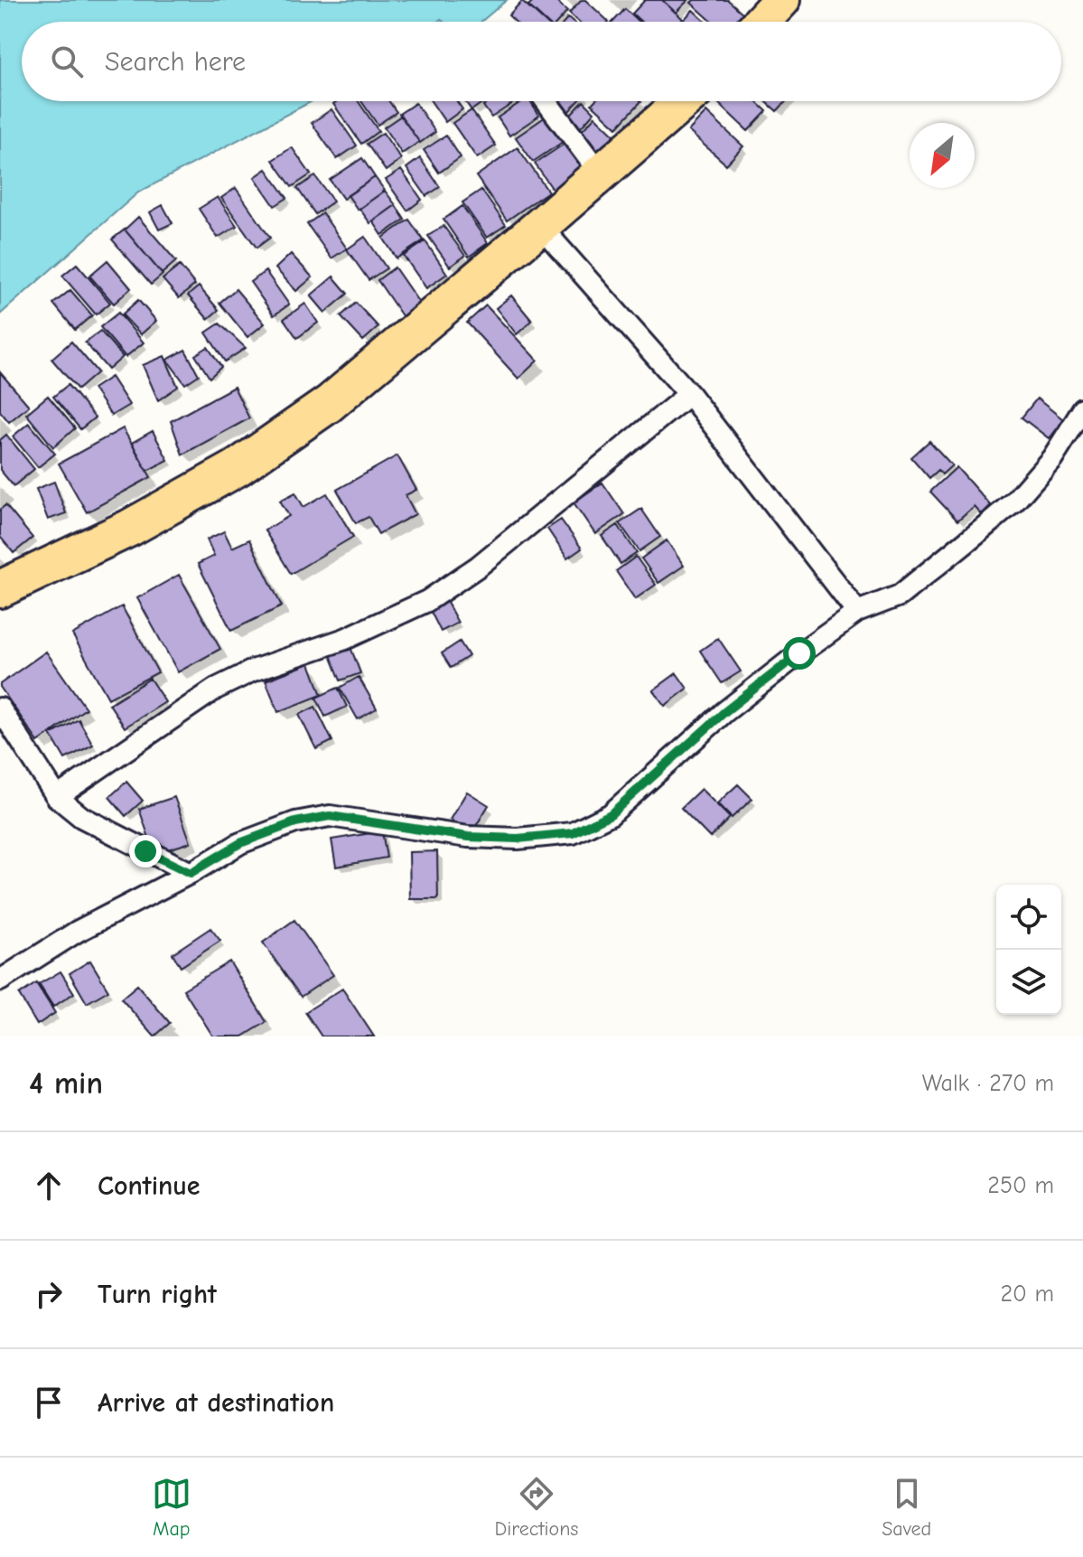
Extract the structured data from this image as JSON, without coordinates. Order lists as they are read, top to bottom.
{
  "north": "bottom left",
  "page": {
    "search": "Search here",
    "heading": ["4 min", "Walk · 270 m"],
    "list": [
      ["Continue", "250 m"],
      ["Turn right", "20 m"],
      "Arrive at destination"
    ],
    "nav": ["Map", "Directions", "Saved"]
  }
}
